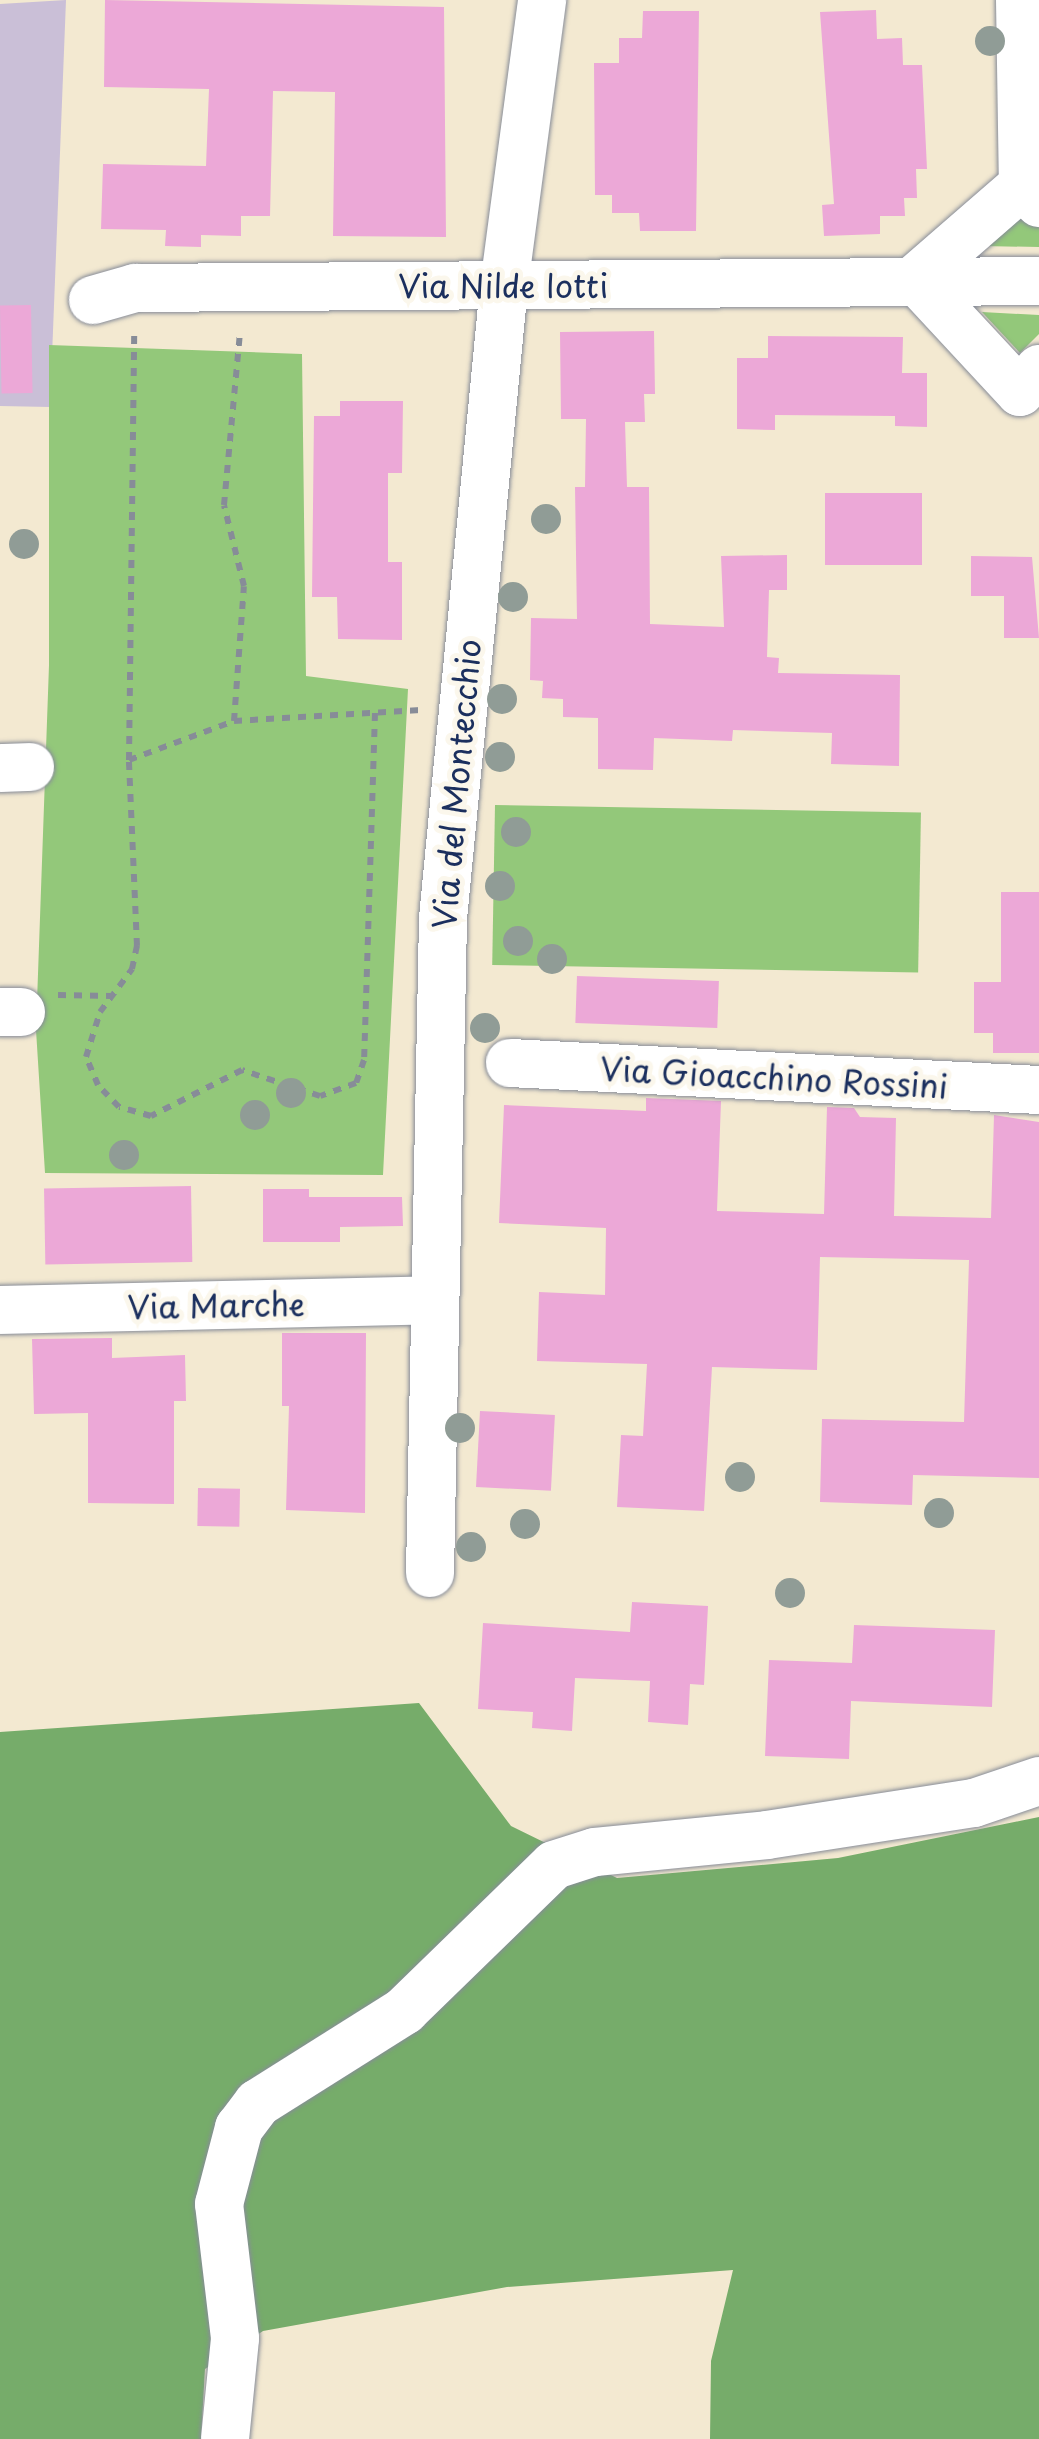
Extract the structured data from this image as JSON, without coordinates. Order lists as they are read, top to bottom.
{
  "streets": {
    "street": [
      "Via Nilde Iotti",
      "Via del Montecchio",
      "Via Gioacchino Rossini",
      "Via Marche"
    ]
  },
  "crossings": [
    ["Via Nilde Iotti", "Via del Montecchio"],
    ["Via del Montecchio", "Via Marche"]
  ]
}
